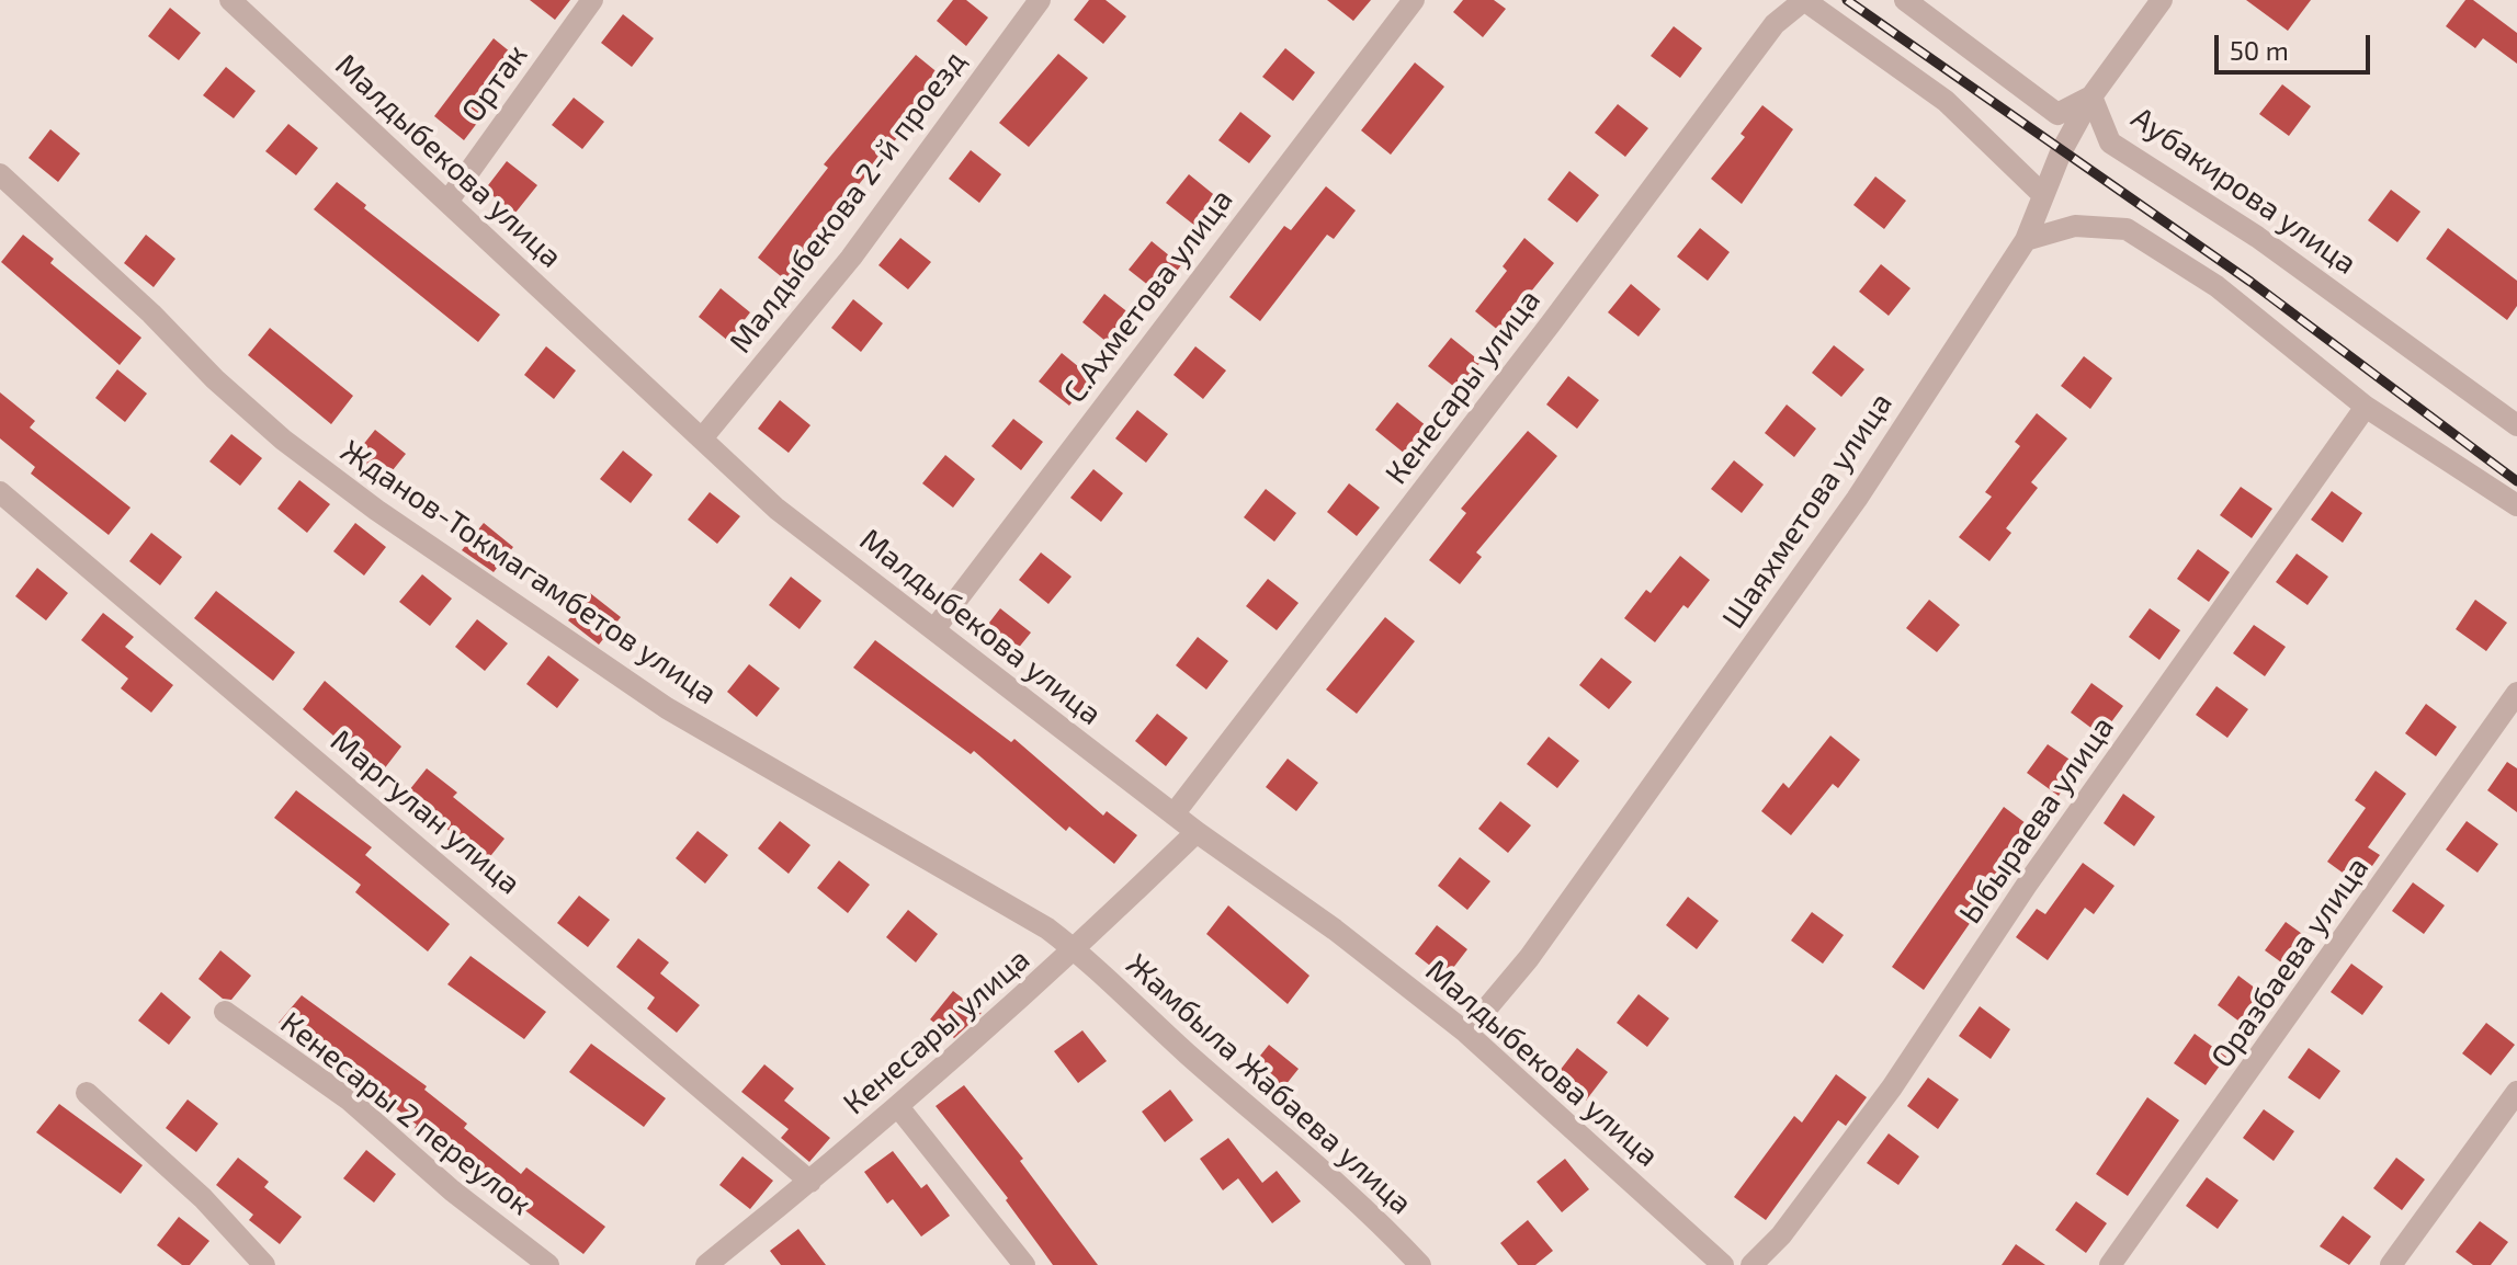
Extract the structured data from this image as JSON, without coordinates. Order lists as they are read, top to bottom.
{
  "streets": {
    "street": [
      "Ортак",
      "Малдыбекова улица",
      "Аубакирова улица",
      "Малдыбекова 2-й проезд",
      "С.Ахметова улица",
      "Кенесары улица",
      "Шаяхметова улица",
      "Жданов-Токмагамбетов улица",
      "Маргулан улица",
      "Ыбыраева улица",
      "Оразбаева улица",
      "Жамбыла Жабаева улица",
      "Кенесары 2 переулок"
    ]
  },
  "crossings": [
    ["Ортак", "Малдыбекова улица"],
    ["Малдыбекова улица", "Малдыбекова 2-й проезд"],
    ["Малдыбекова улица", "С.Ахметова улица"],
    ["Малдыбекова улица", "Кенесары улица"],
    ["Малдыбекова улица", "Шаяхметова улица"],
    ["Аубакирова улица", "Шаяхметова улица"],
    ["Кенесары улица", "Жданов-Токмагамбетов улица"],
    ["Кенесары улица", "Маргулан улица"],
    ["Кенесары улица", "Жамбыла Жабаева улица"],
    ["Жданов-Токмагамбетов улица", "Жамбыла Жабаева улица"]
  ],
  "scale_bar": "50 m"
}
